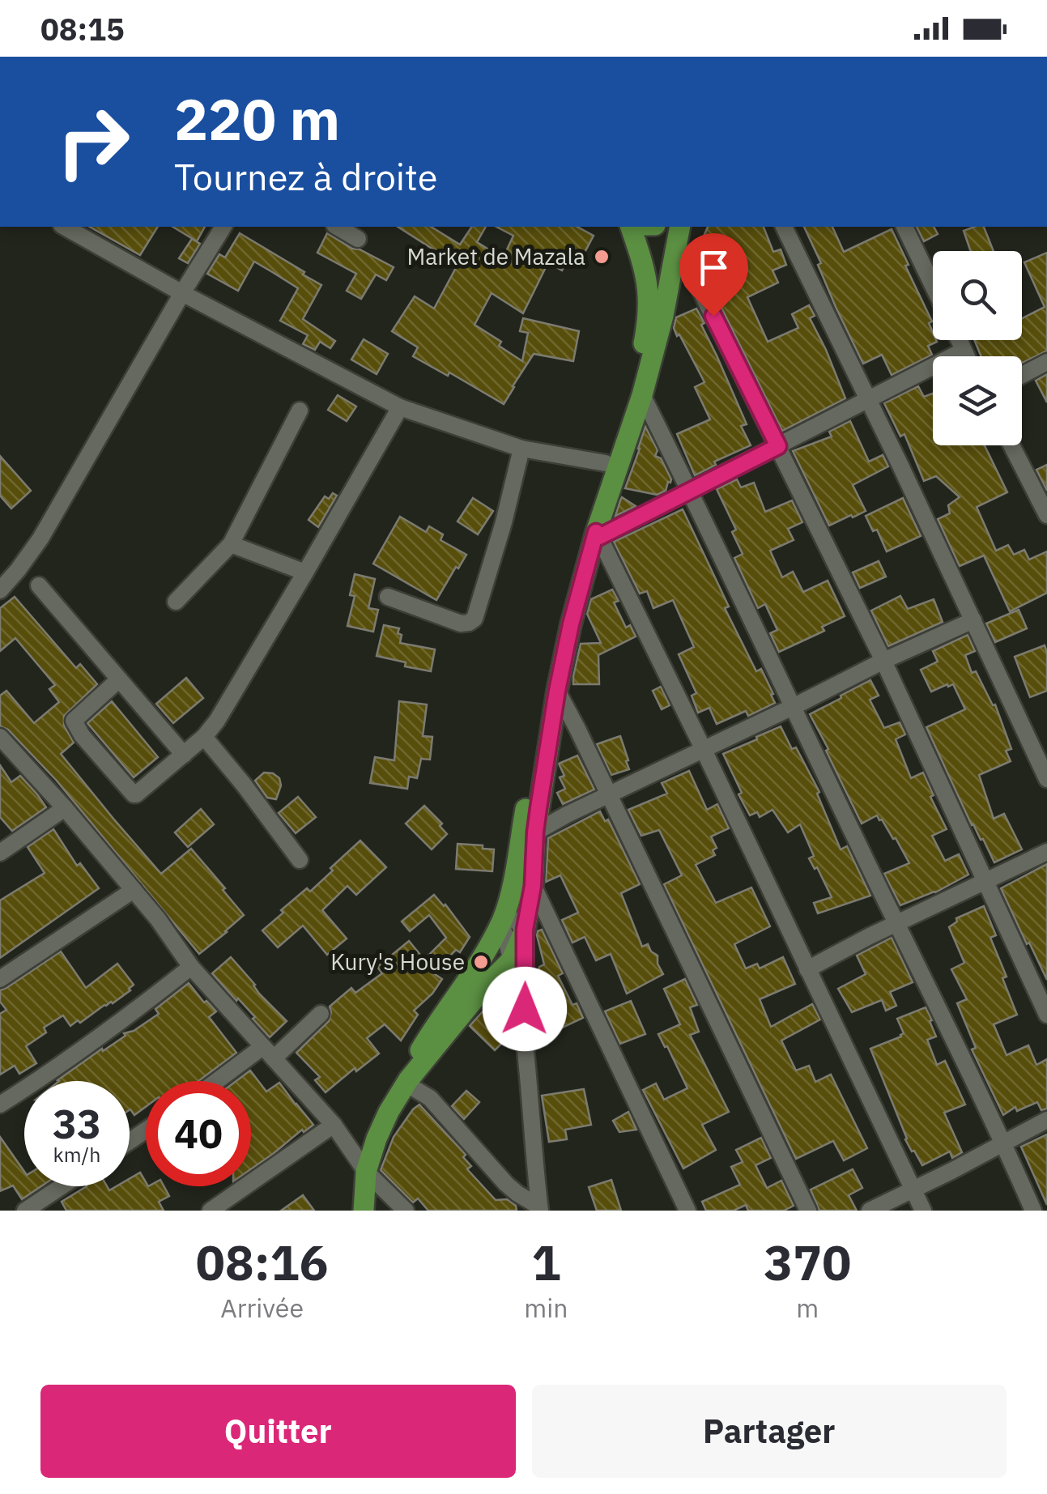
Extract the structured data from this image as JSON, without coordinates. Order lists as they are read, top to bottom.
{
  "places": ["Market de Mazala", "Kury's House"],
  "page": {
    "status": "08:15",
    "turn": ["220 m", "Tournez à droite"],
    "speed": "33 km/h",
    "limit": "40",
    "eta": [
      "08:16",
      "Arrivée",
      "1",
      "min",
      "370",
      "m"
    ],
    "buttons": ["Quitter", "Partager"]
  }
}
